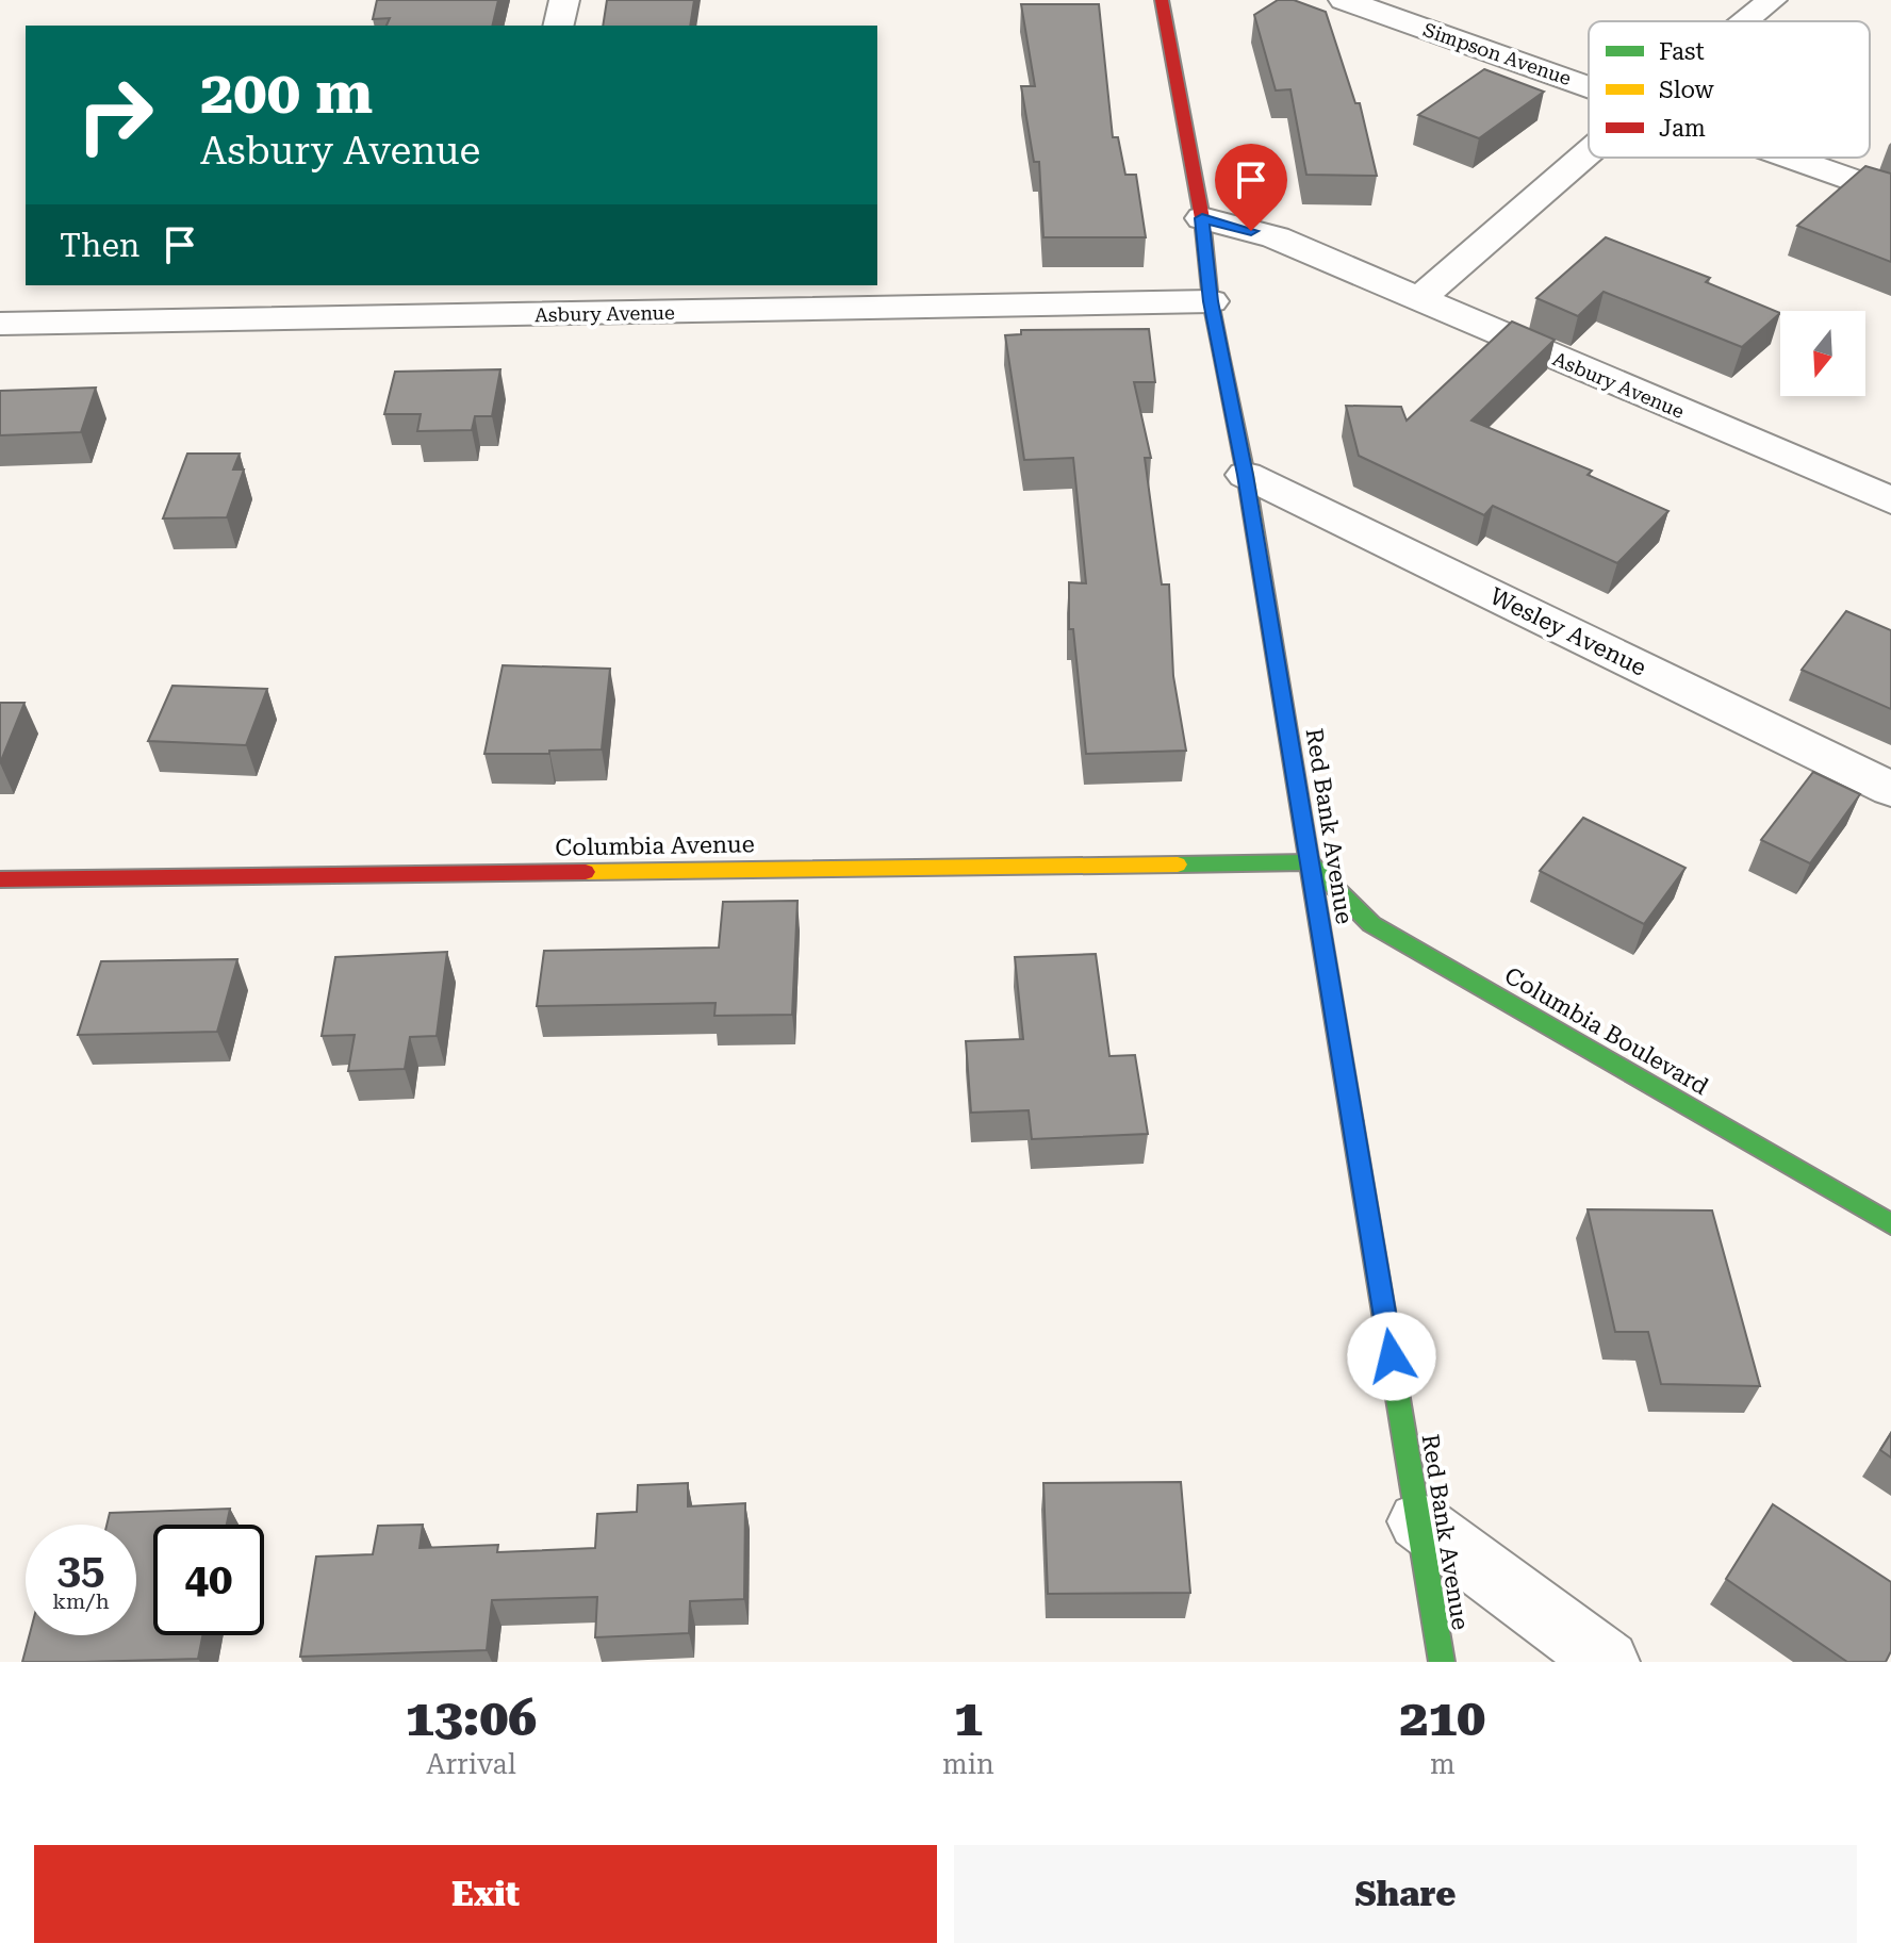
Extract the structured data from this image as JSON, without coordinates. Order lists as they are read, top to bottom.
{
  "streets": {
    "street": [
      "Simpson Avenue",
      "Asbury Avenue",
      "Wesley Avenue",
      "Red Bank Avenue",
      "Columbia Avenue",
      "Columbia Boulevard"
    ]
  },
  "crossings": [
    ["Asbury Avenue", "Red Bank Avenue"],
    ["Wesley Avenue", "Red Bank Avenue"],
    ["Red Bank Avenue", "Columbia Avenue"],
    ["Red Bank Avenue", "Columbia Boulevard"],
    ["Columbia Avenue", "Columbia Boulevard"]
  ],
  "legend": ["Fast", "Slow", "Jam"],
  "north": "bottom",
  "page": {
    "turn": ["200 m", "Asbury Avenue"],
    "then": "Then",
    "speed": "35 km/h",
    "limit": "40",
    "eta": [
      "13:06",
      "Arrival",
      "1",
      "min",
      "210",
      "m"
    ],
    "buttons": ["Exit", "Share"]
  }
}
